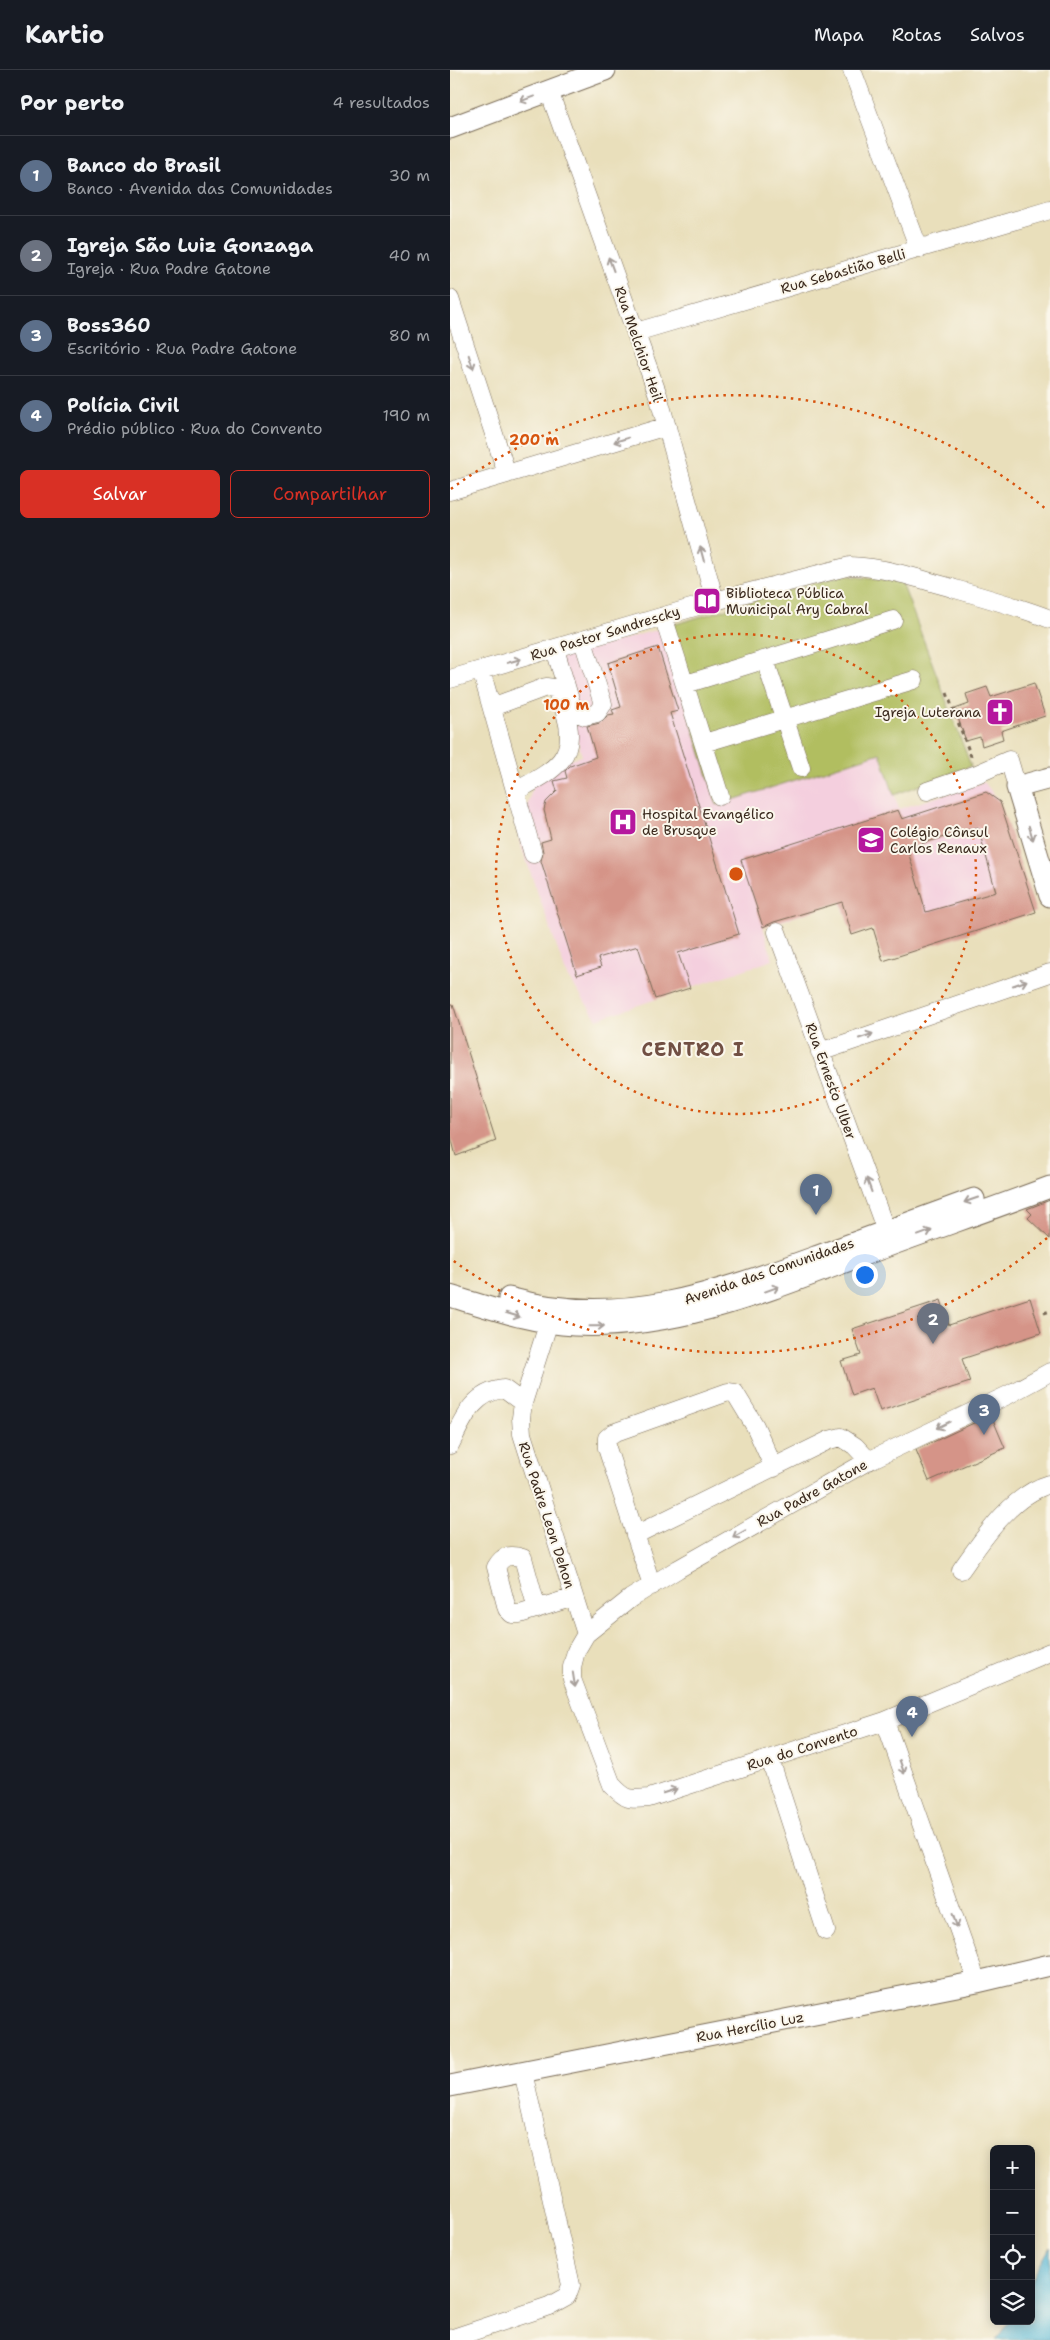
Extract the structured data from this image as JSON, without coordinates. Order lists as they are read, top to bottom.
{
  "streets": {
    "main road": ["Avenida das Comunidades", "Rua Hercílio Luz"],
    "street": [
      "Rua Sebastião Belli",
      "Rua Melchior Heil",
      "Rua Pastor Sandrescky",
      "Rua Ernesto Ulber",
      "Rua Padre Gatone",
      "Rua Padre Leon Dehon",
      "Rua do Convento"
    ]
  },
  "crossings": [
    ["Rua Sebastião Belli", "Rua Melchior Heil"],
    ["Rua Melchior Heil", "Rua Pastor Sandrescky"],
    ["Rua Ernesto Ulber", "Avenida das Comunidades"],
    ["Avenida das Comunidades", "Rua Padre Leon Dehon"],
    ["Rua Padre Gatone", "Rua Padre Leon Dehon"],
    ["Rua Padre Gatone", "Rua do Convento"],
    ["Rua Padre Leon Dehon", "Rua do Convento"]
  ],
  "one_way": ["Rua Melchior Heil", "Rua Ernesto Ulber"],
  "districts": ["CENTRO I"],
  "places": {
    "library": ["Biblioteca Pública Municipal Ary Cabral"],
    "church": ["Igreja Luterana"],
    "hospital": ["Hospital Evangélico de Brusque"],
    "school or university": ["Colégio Cônsul Carlos Renaux"]
  },
  "page": {
    "header": "Kartio",
    "nav": ["Mapa", "Rotas", "Salvos"],
    "heading": ["Por perto", "4 resultados"],
    "list": [
      {
        "mark": "1",
        "name": "Banco do Brasil",
        "note": "Banco · Avenida das Comunidades",
        "value": "30 m"
      },
      {
        "mark": "2",
        "name": "Igreja São Luiz Gonzaga",
        "note": "Igreja · Rua Padre Gatone",
        "value": "40 m"
      },
      {
        "mark": "3",
        "name": "Boss360",
        "note": "Escritório · Rua Padre Gatone",
        "value": "80 m"
      },
      {
        "mark": "4",
        "name": "Polícia Civil",
        "note": "Prédio público · Rua do Convento",
        "value": "190 m"
      }
    ],
    "buttons": ["Salvar", "Compartilhar"],
    "pins": [
      "1",
      "2",
      "3",
      "4"
    ],
    "map_buttons": ["+", "−"]
  },
  "rings": ["200 m", "100 m"]
}
